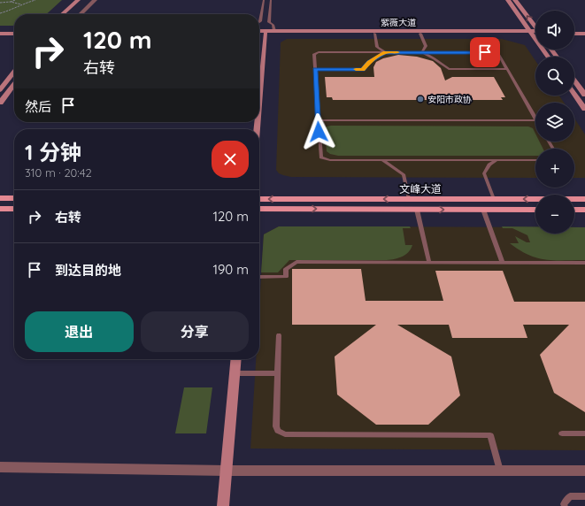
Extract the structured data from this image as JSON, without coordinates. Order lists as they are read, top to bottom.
{
  "streets": {
    "main road": ["文峰大道"],
    "street": ["紫薇大道"]
  },
  "places": ["安阳市政协"],
  "page": {
    "map_buttons": ["+", "−"],
    "turn": ["120 m", "右转"],
    "then": "然后",
    "heading": ["1 分钟", "310 m · 20:42"],
    "list": [
      {
        "name": "右转",
        "value": "120 m"
      },
      {
        "name": "到达目的地",
        "value": "190 m"
      }
    ],
    "buttons": ["退出", "分享"]
  }
}
